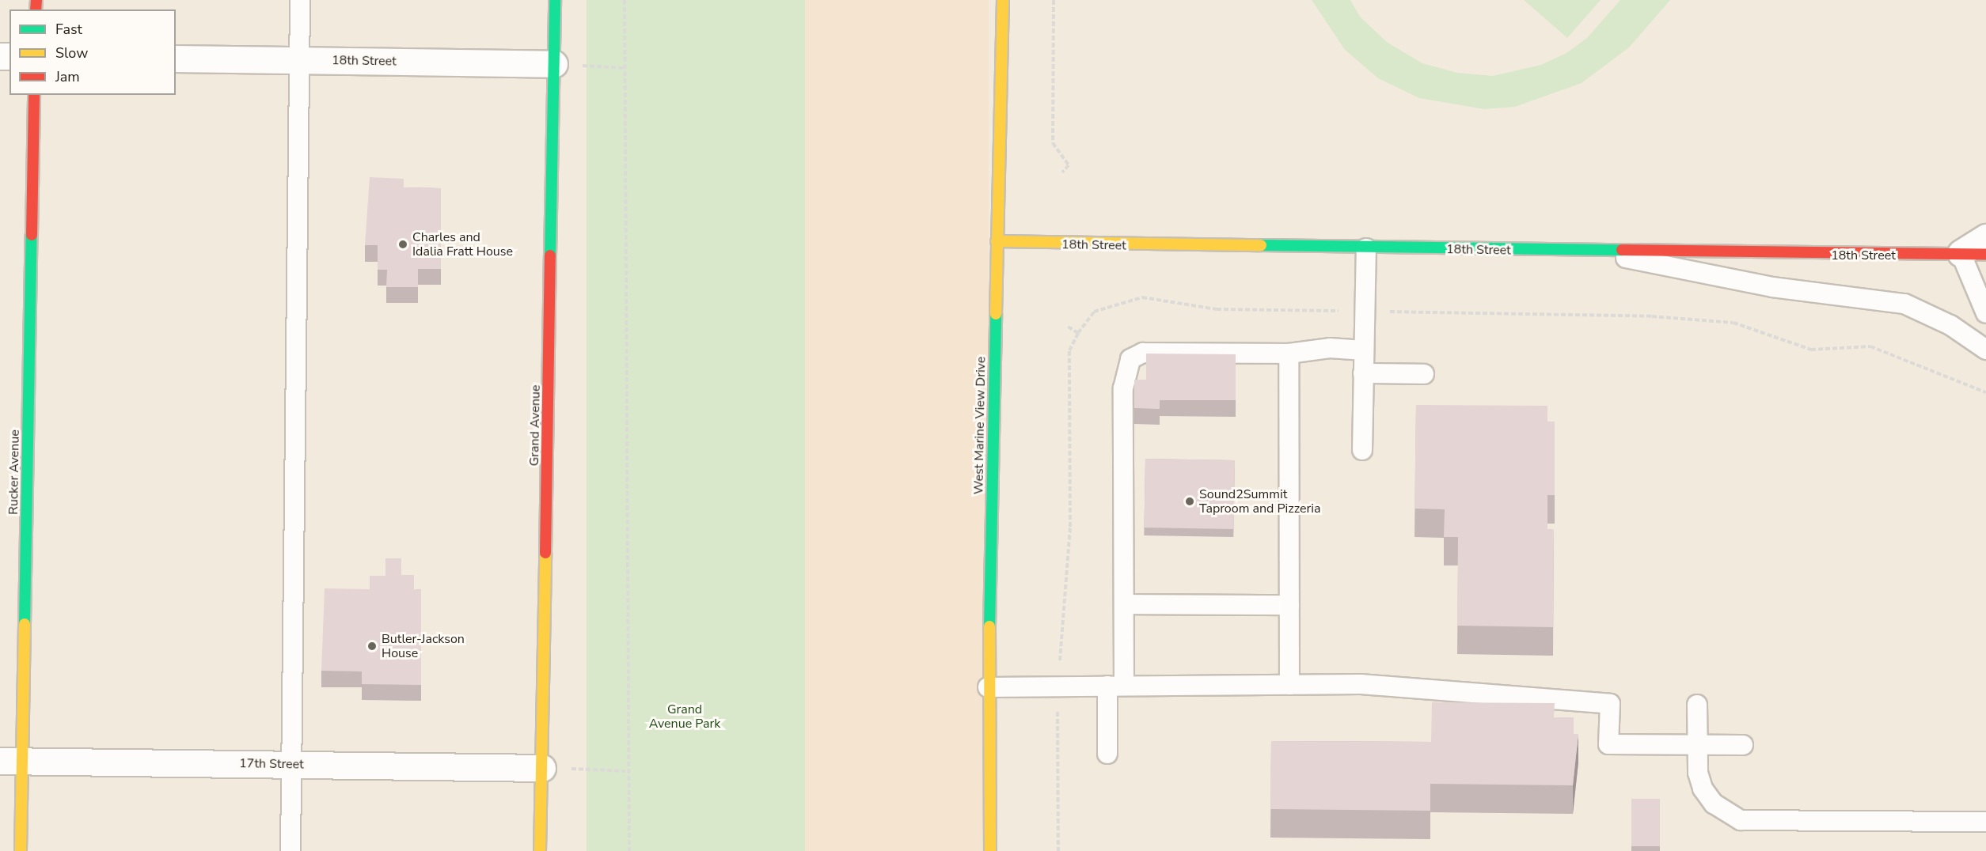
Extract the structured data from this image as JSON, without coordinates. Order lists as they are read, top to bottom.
{
  "streets": {
    "street": [
      "18th Street",
      "Grand Avenue",
      "West Marine View Drive",
      "Rucker Avenue",
      "17th Street"
    ]
  },
  "crossings": [
    ["18th Street", "Grand Avenue"],
    ["18th Street", "West Marine View Drive"],
    ["Grand Avenue", "17th Street"],
    ["Rucker Avenue", "17th Street"]
  ],
  "parks": ["Grand Avenue Park"],
  "places": ["Charles and Idalia Fratt House", "Sound2Summit Taproom and Pizzeria", "Butler-Jackson House"],
  "legend": ["Fast", "Slow", "Jam"]
}
